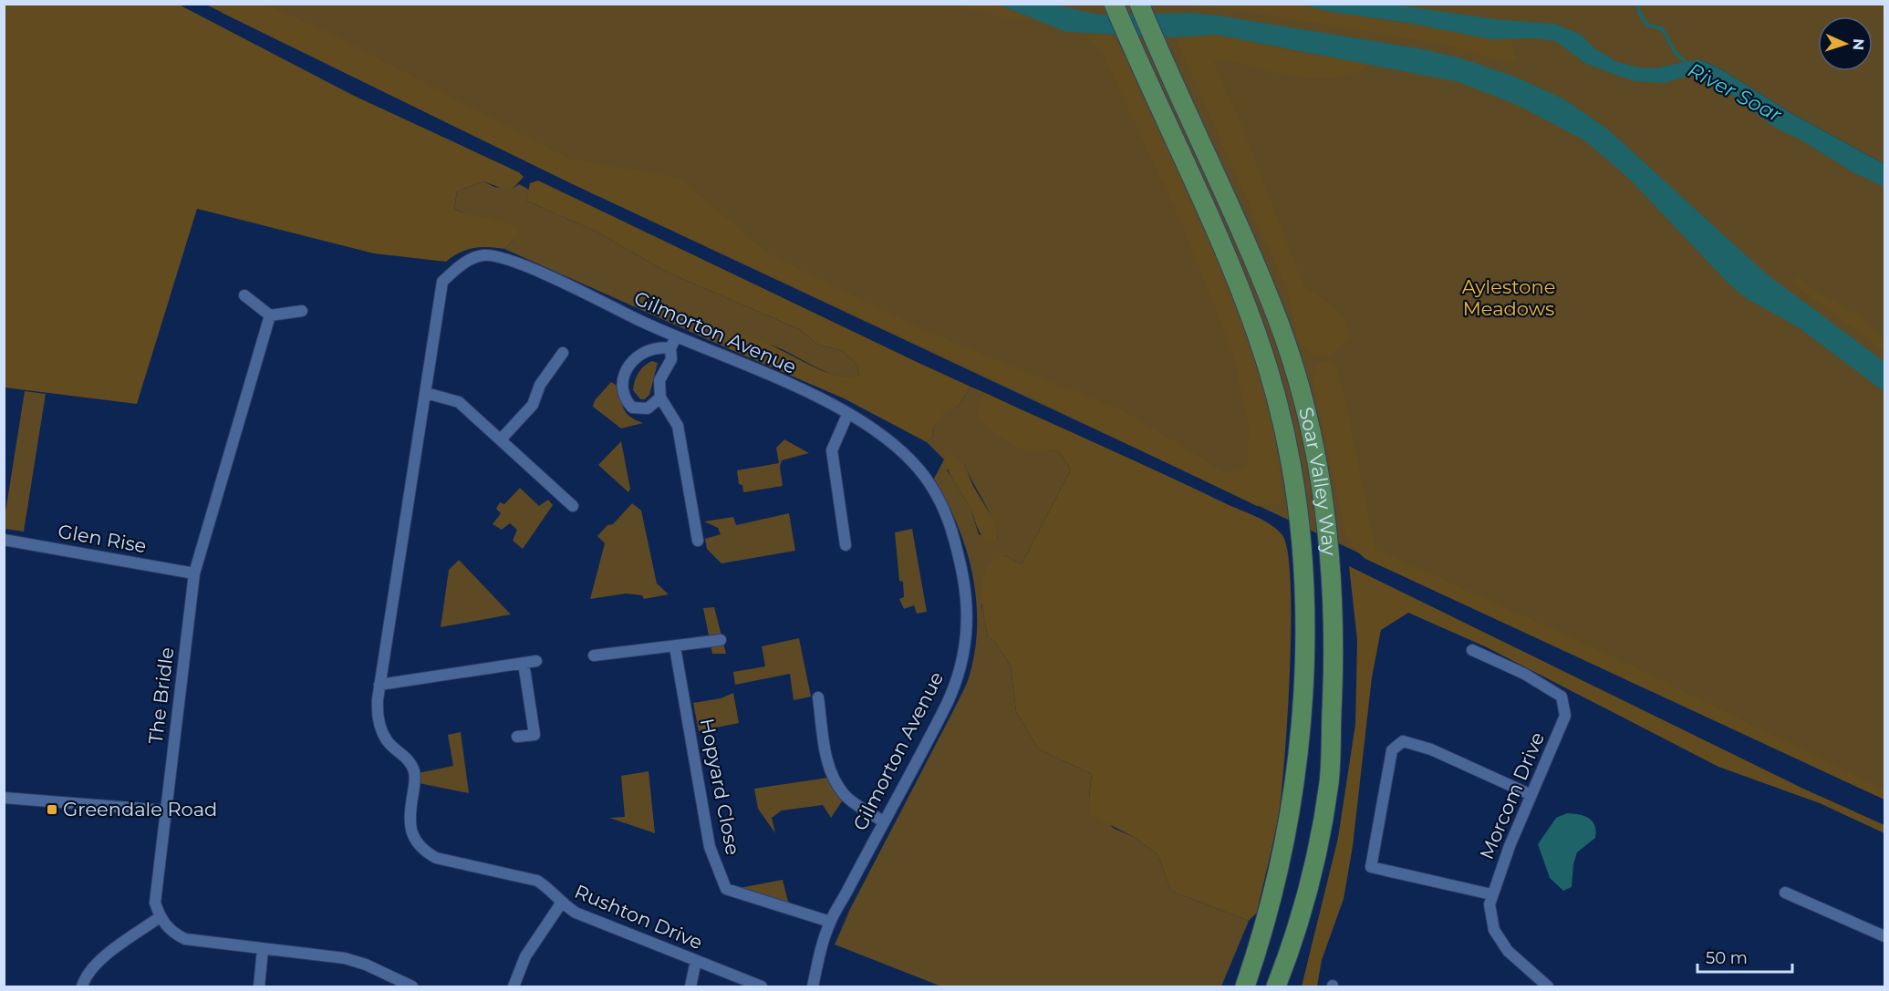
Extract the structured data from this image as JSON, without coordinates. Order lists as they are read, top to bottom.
{
  "streets": {
    "highway": ["Soar Valley Way"],
    "street": [
      "Gilmorton Avenue",
      "Glen Rise",
      "The Bridle",
      "Hopyard Close",
      "Morcom Drive",
      "Rushton Drive"
    ]
  },
  "crossings": [
    ["Gilmorton Avenue", "Hopyard Close"],
    ["Gilmorton Avenue", "Rushton Drive"],
    ["Glen Rise", "The Bridle"]
  ],
  "water": ["River Soar"],
  "parks": ["Aylestone Meadows"],
  "places": {
    "transit": ["Greendale Road"]
  },
  "scale_bar": "50 m",
  "north": "right"
}
